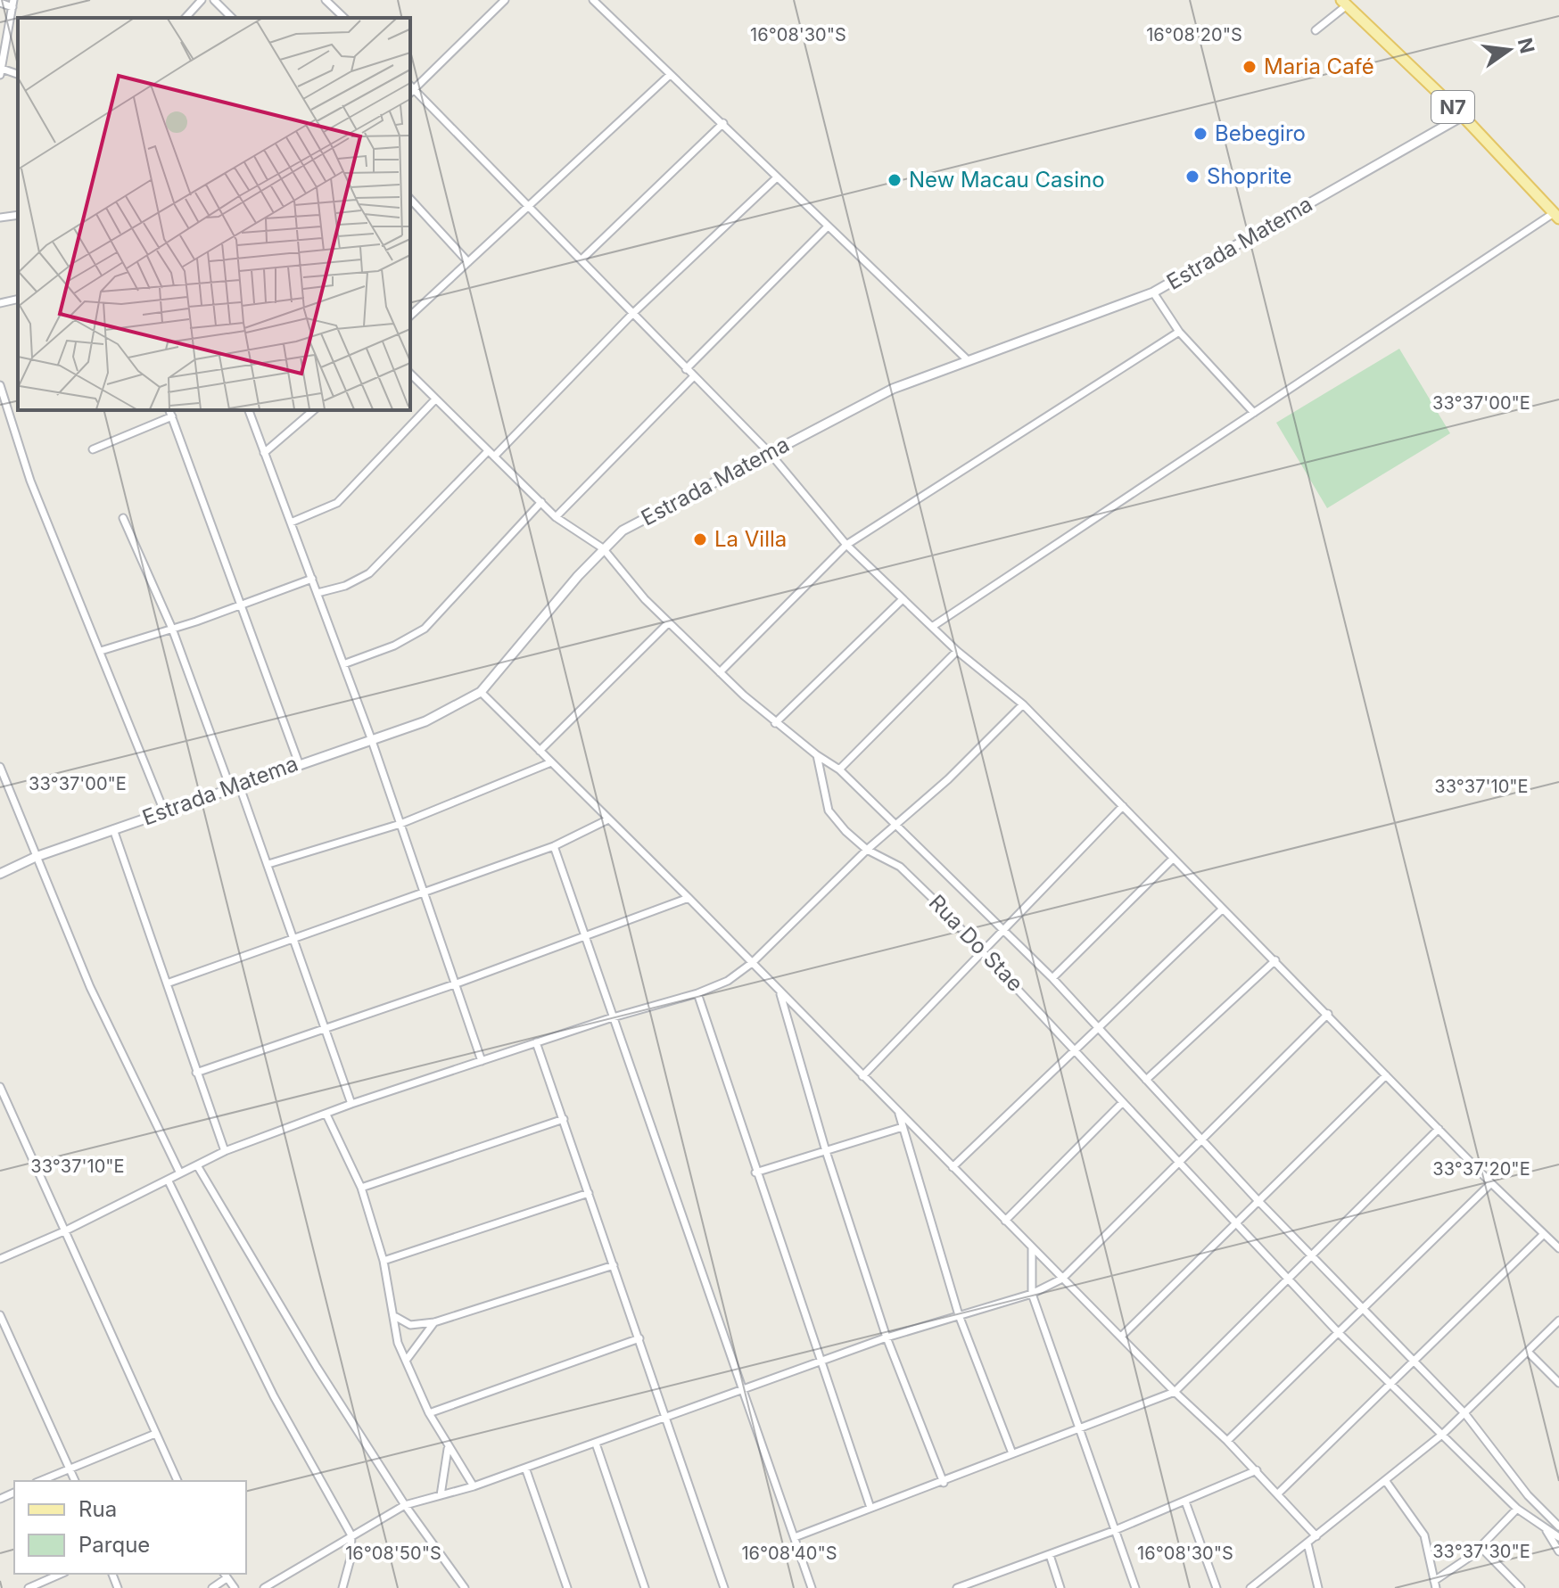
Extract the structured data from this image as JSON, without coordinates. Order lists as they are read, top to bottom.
{
  "streets": {
    "main road": ["N7"],
    "street": ["Estrada Matema", "Rua Do Stae"]
  },
  "crossings": [
    ["N7", "Estrada Matema"]
  ],
  "places": [
    "Maria Café",
    "Bebegiro",
    "Shoprite",
    "New Macau Casino",
    "La Villa"
  ],
  "legend": ["Rua", "Parque"],
  "north": "right",
  "coordinates": [
    "16°08'30\"S",
    "16°08'20\"S",
    "33°37'00\"E",
    "33°37'10\"E",
    "33°37'20\"E",
    "33°37'30\"E",
    "16°08'50\"S",
    "16°08'40\"S"
  ]
}
